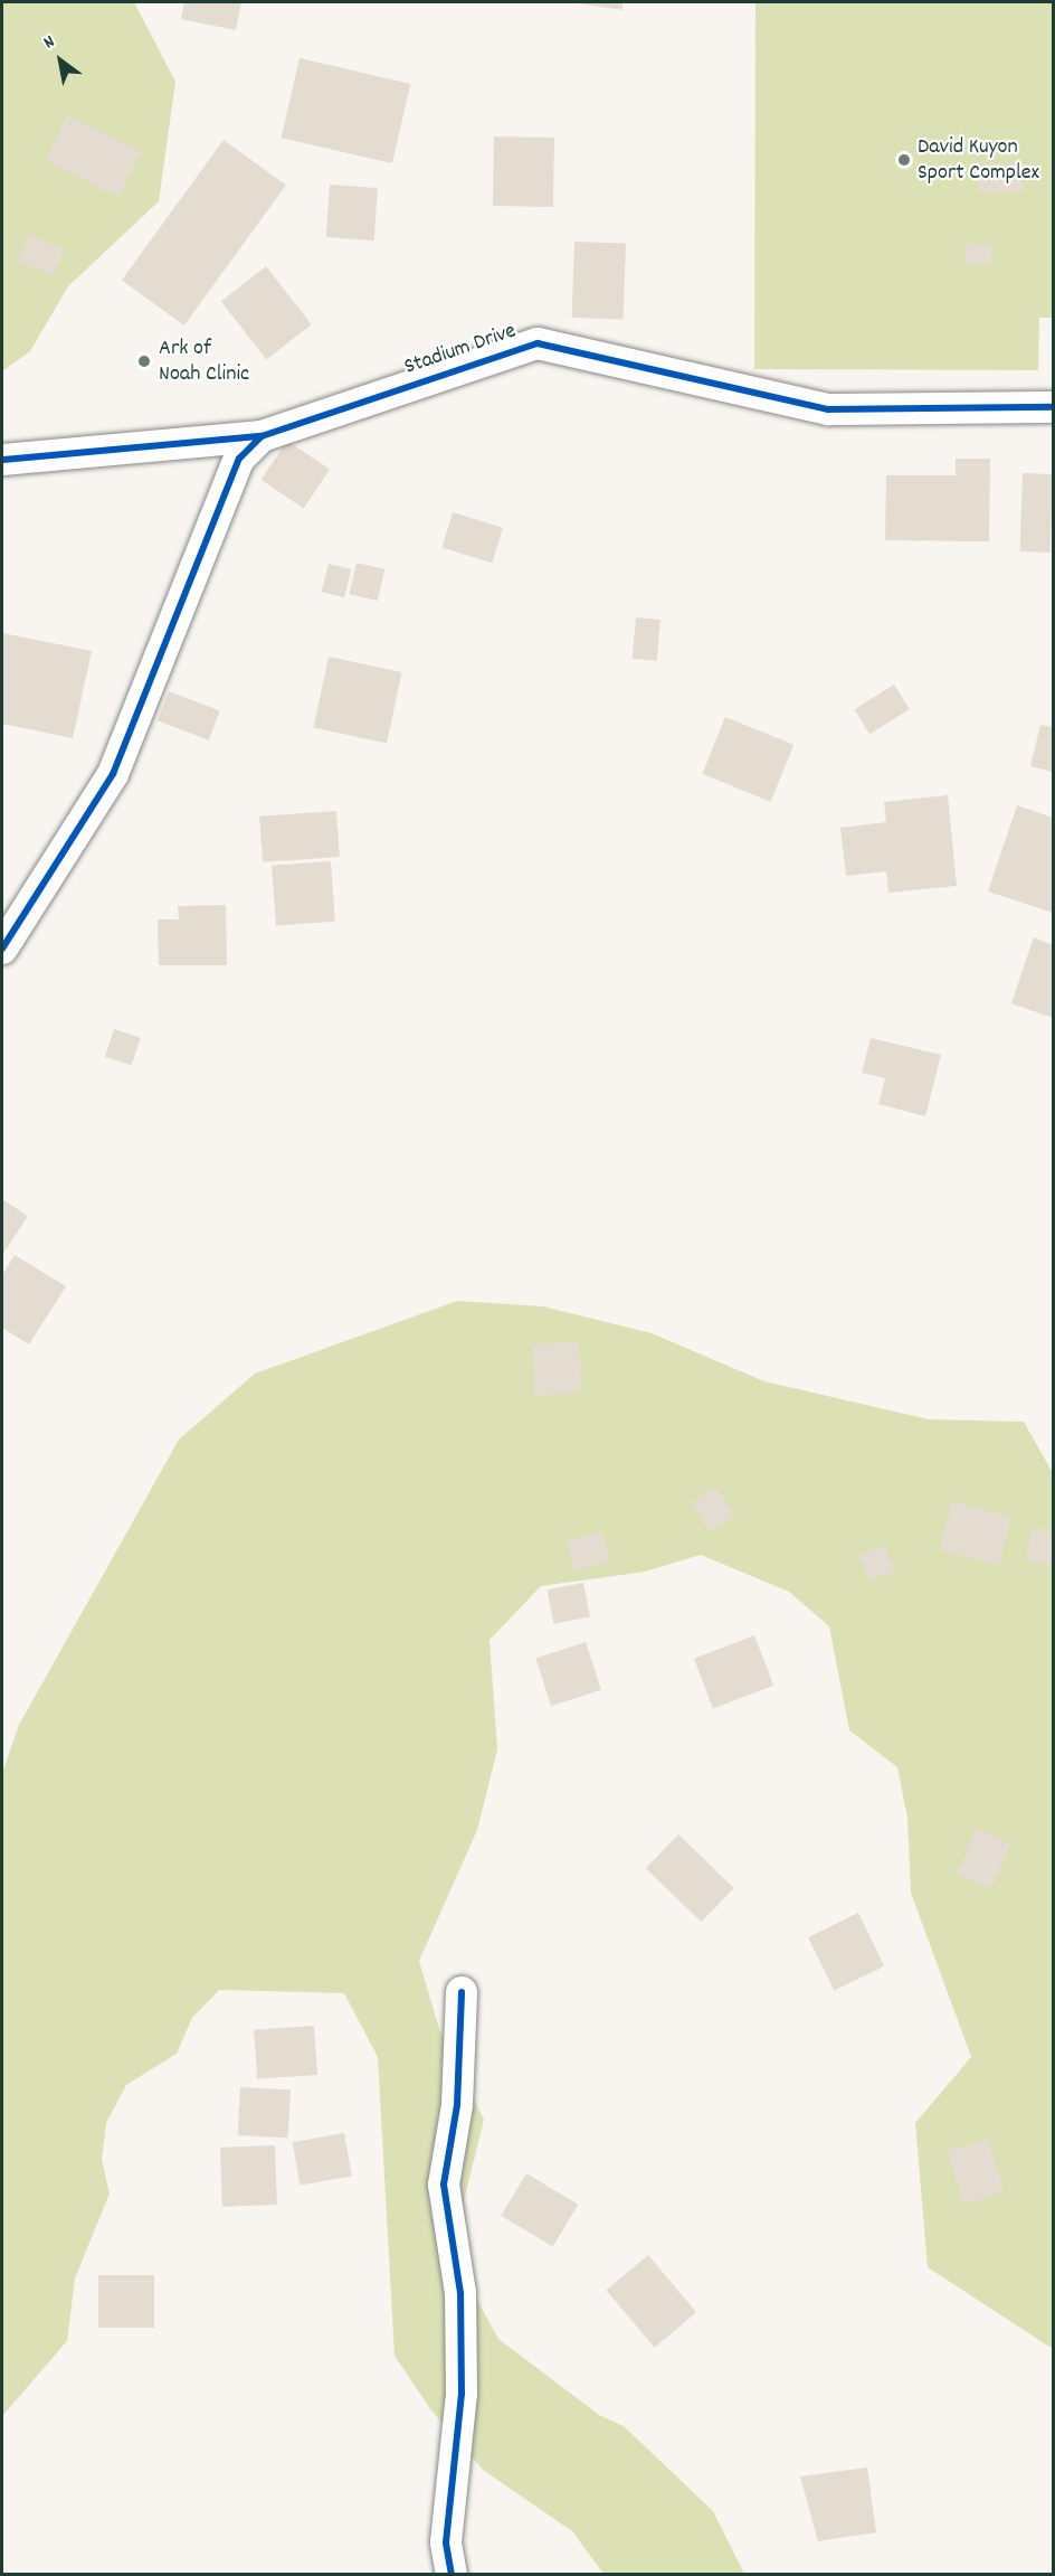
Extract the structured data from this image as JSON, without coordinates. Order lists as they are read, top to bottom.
{
  "streets": {
    "street": ["Stadium Drive"]
  },
  "places": ["David Kuyon Sport Complex", "Ark of Noah Clinic"],
  "north": "top left"
}
